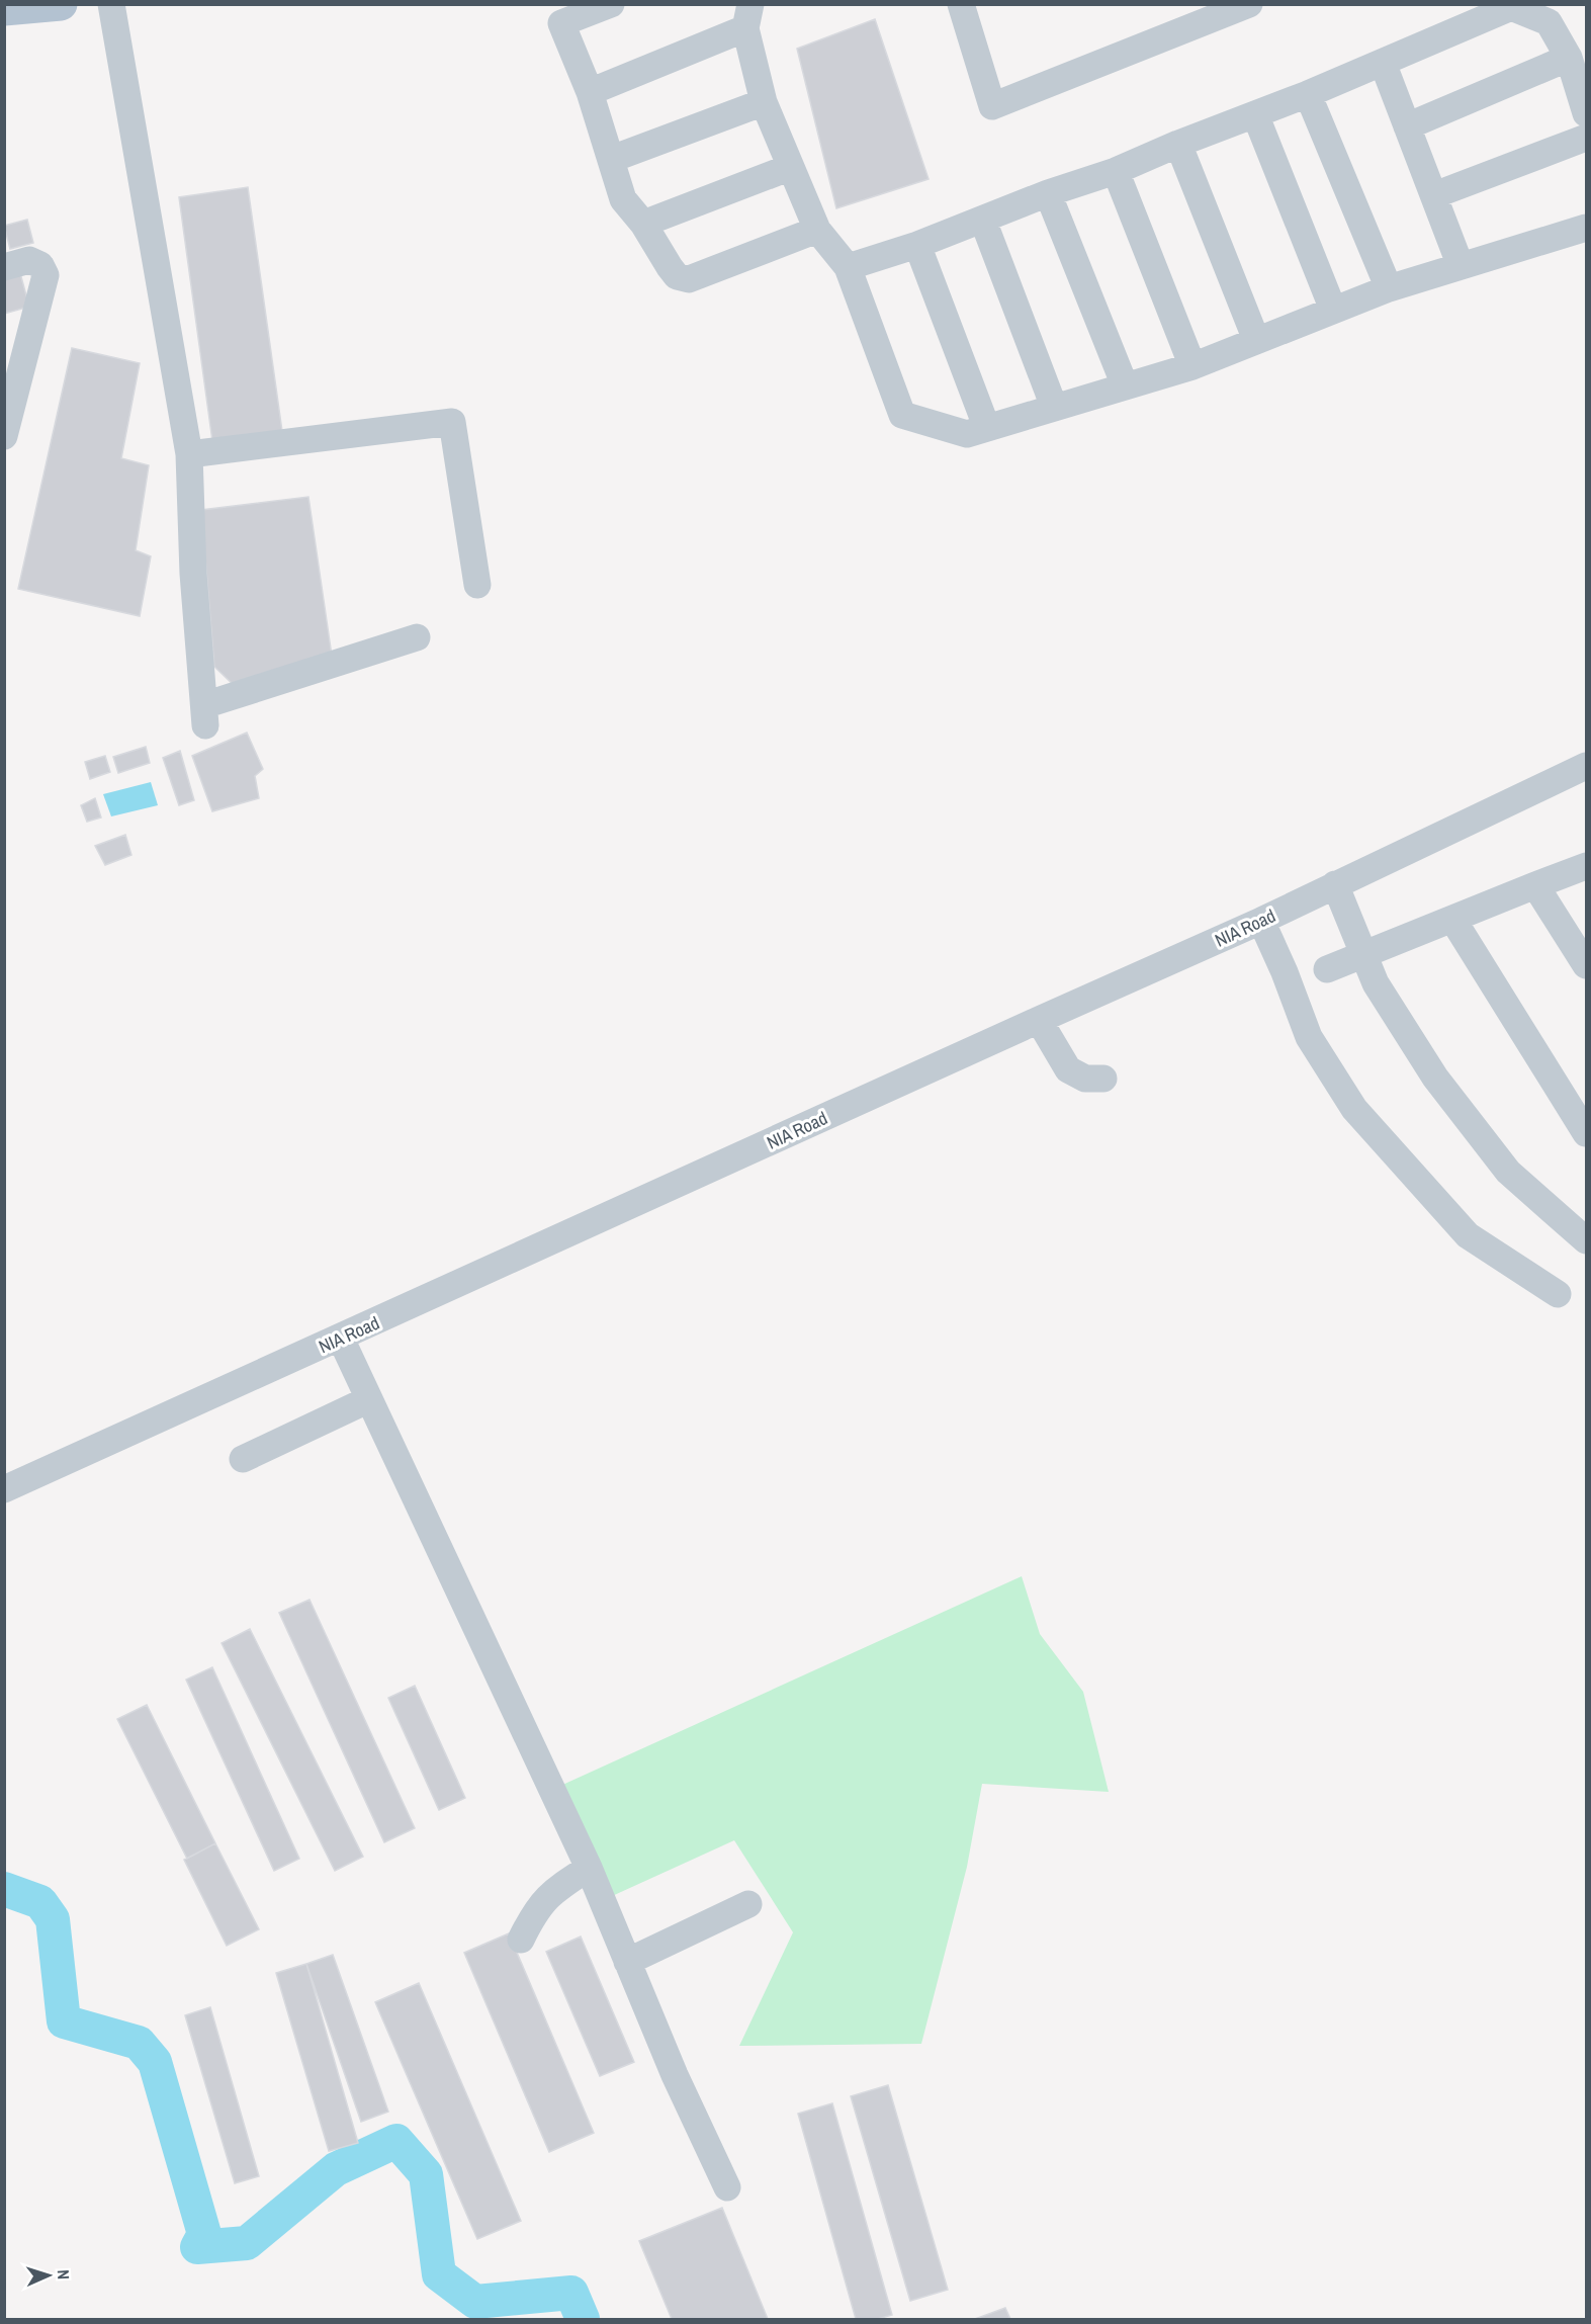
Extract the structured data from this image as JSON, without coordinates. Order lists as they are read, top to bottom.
{
  "streets": {
    "street": ["NIA Road"]
  },
  "north": "right"
}
